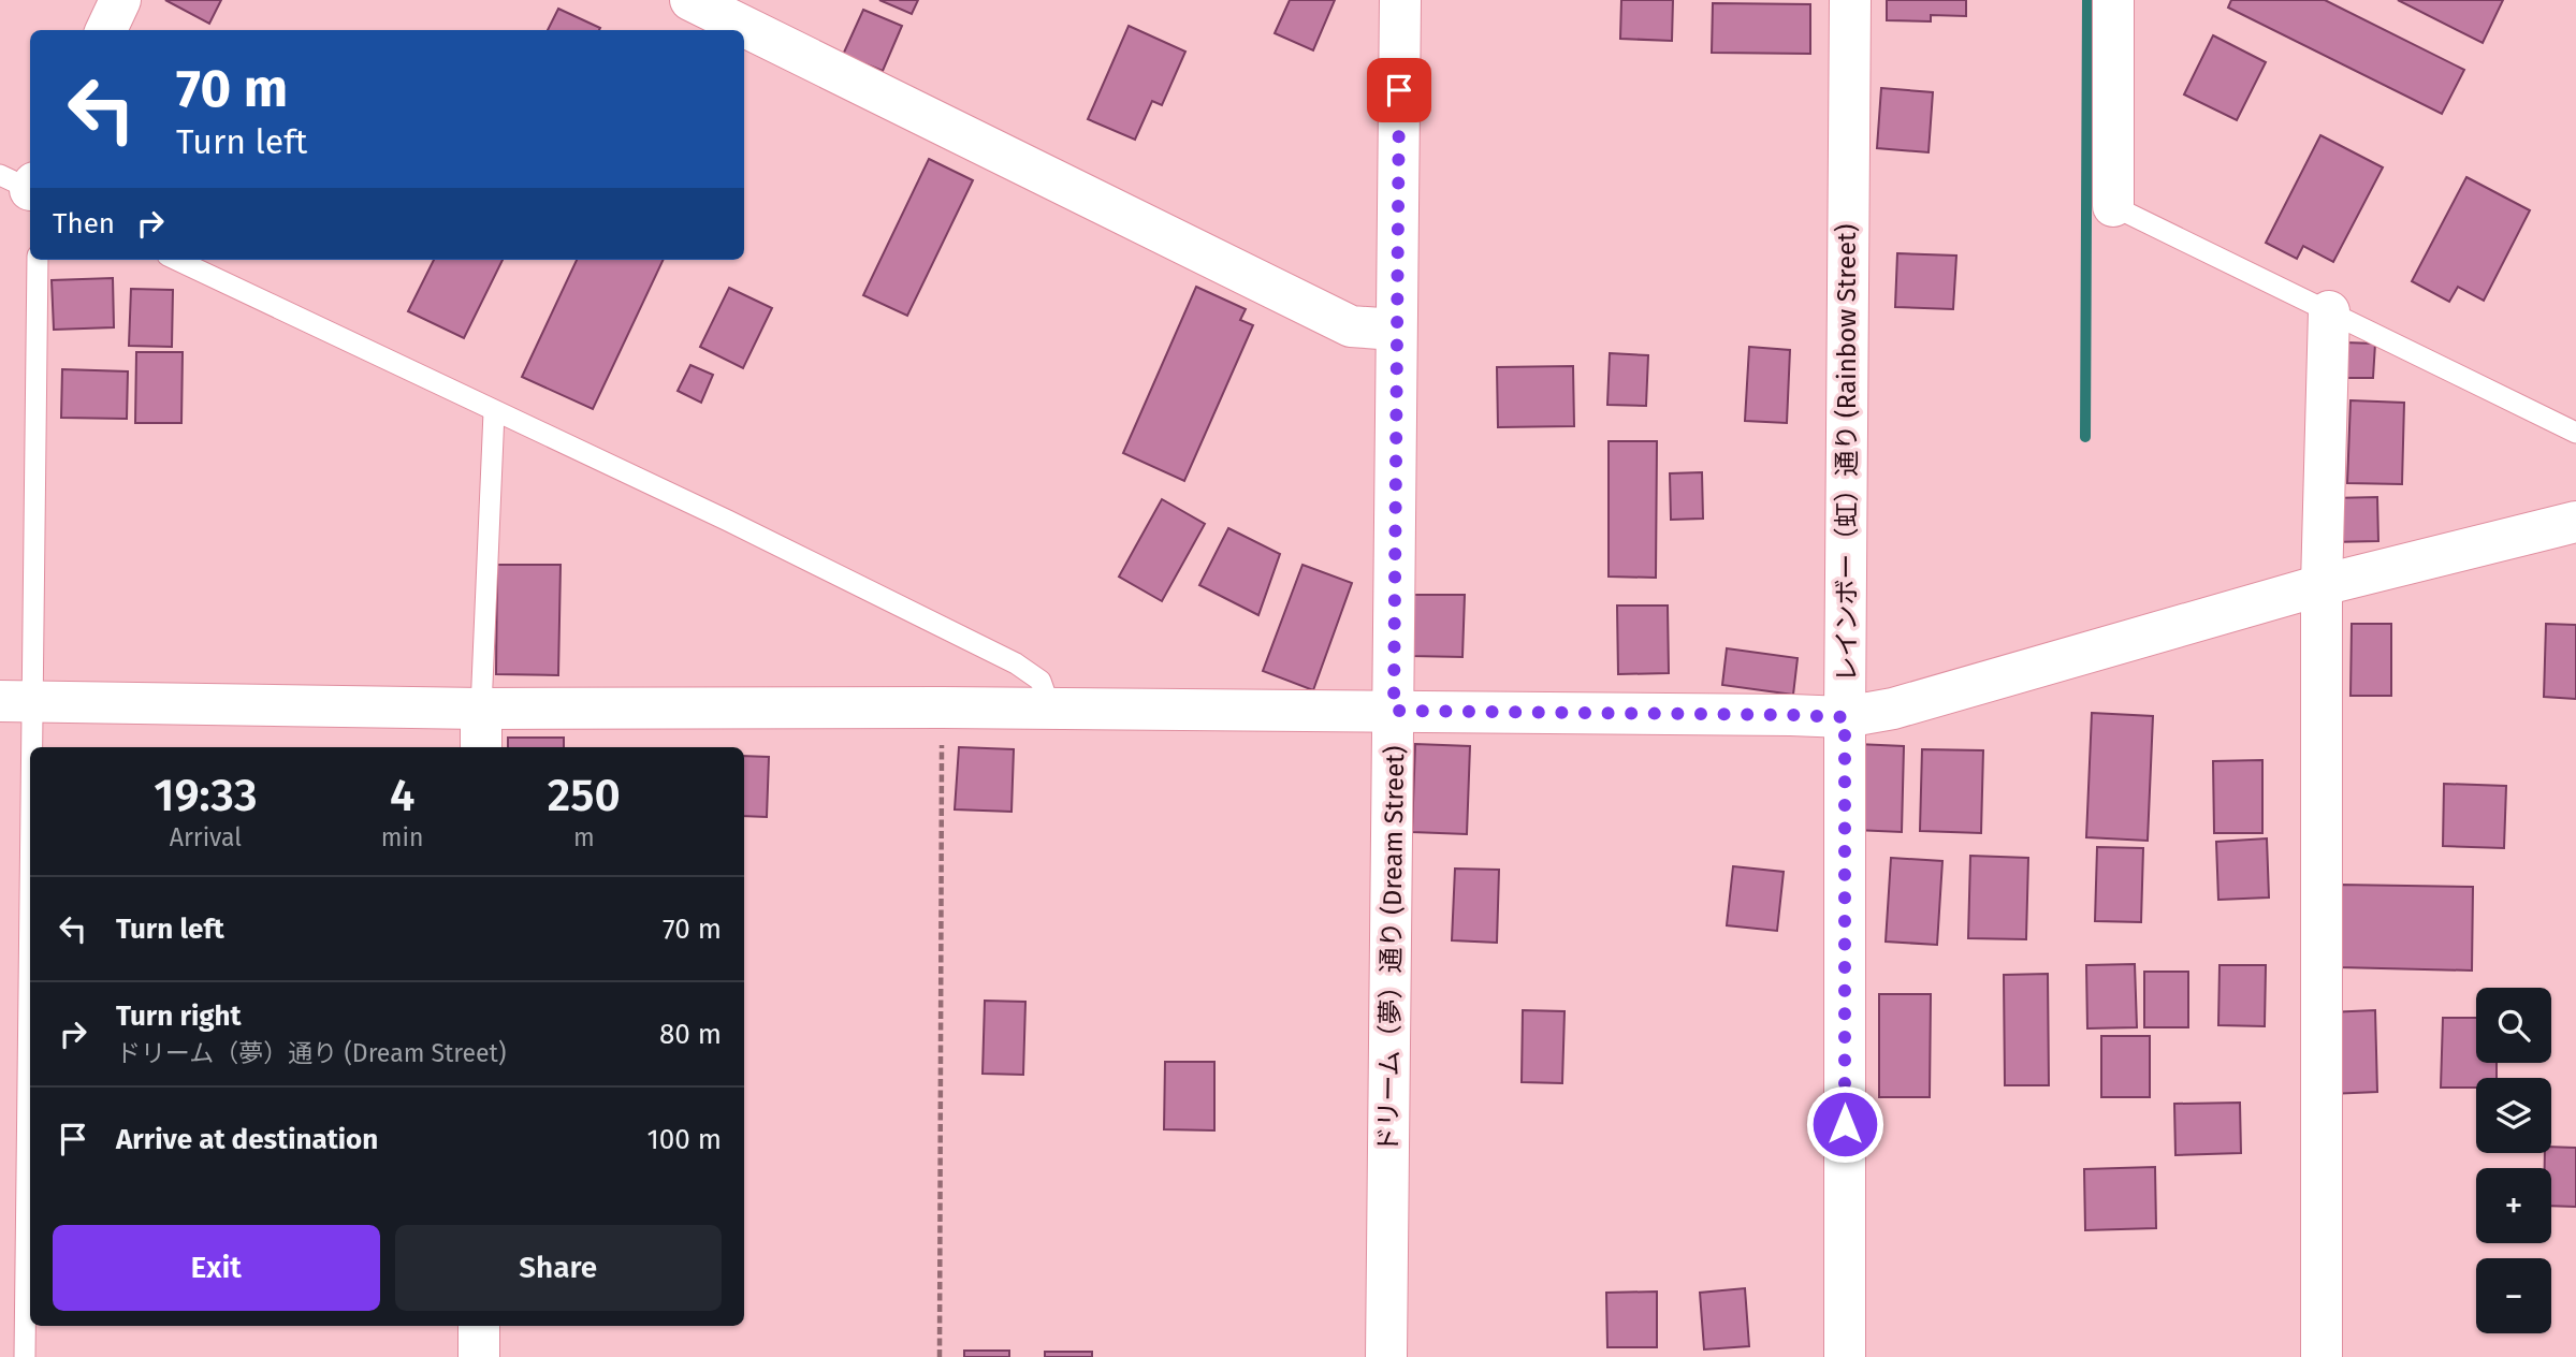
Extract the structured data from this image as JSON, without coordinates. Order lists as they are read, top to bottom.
{
  "streets": {
    "street": ["レインボー（虹）通り (Rainbow Street)", "ドリーム（夢）通り (Dream Street)"]
  },
  "page": {
    "turn": ["70 m", "Turn left"],
    "then": "Then",
    "eta": [
      "19:33",
      "Arrival",
      "4",
      "min",
      "250",
      "m"
    ],
    "list": [
      {
        "name": "Turn left",
        "value": "70 m"
      },
      {
        "name": "Turn right",
        "note": "ドリーム（夢）通り (Dream Street)",
        "value": "80 m"
      },
      {
        "name": "Arrive at destination",
        "value": "100 m"
      }
    ],
    "map_buttons": ["+", "−"],
    "buttons": ["Exit", "Share"]
  }
}
